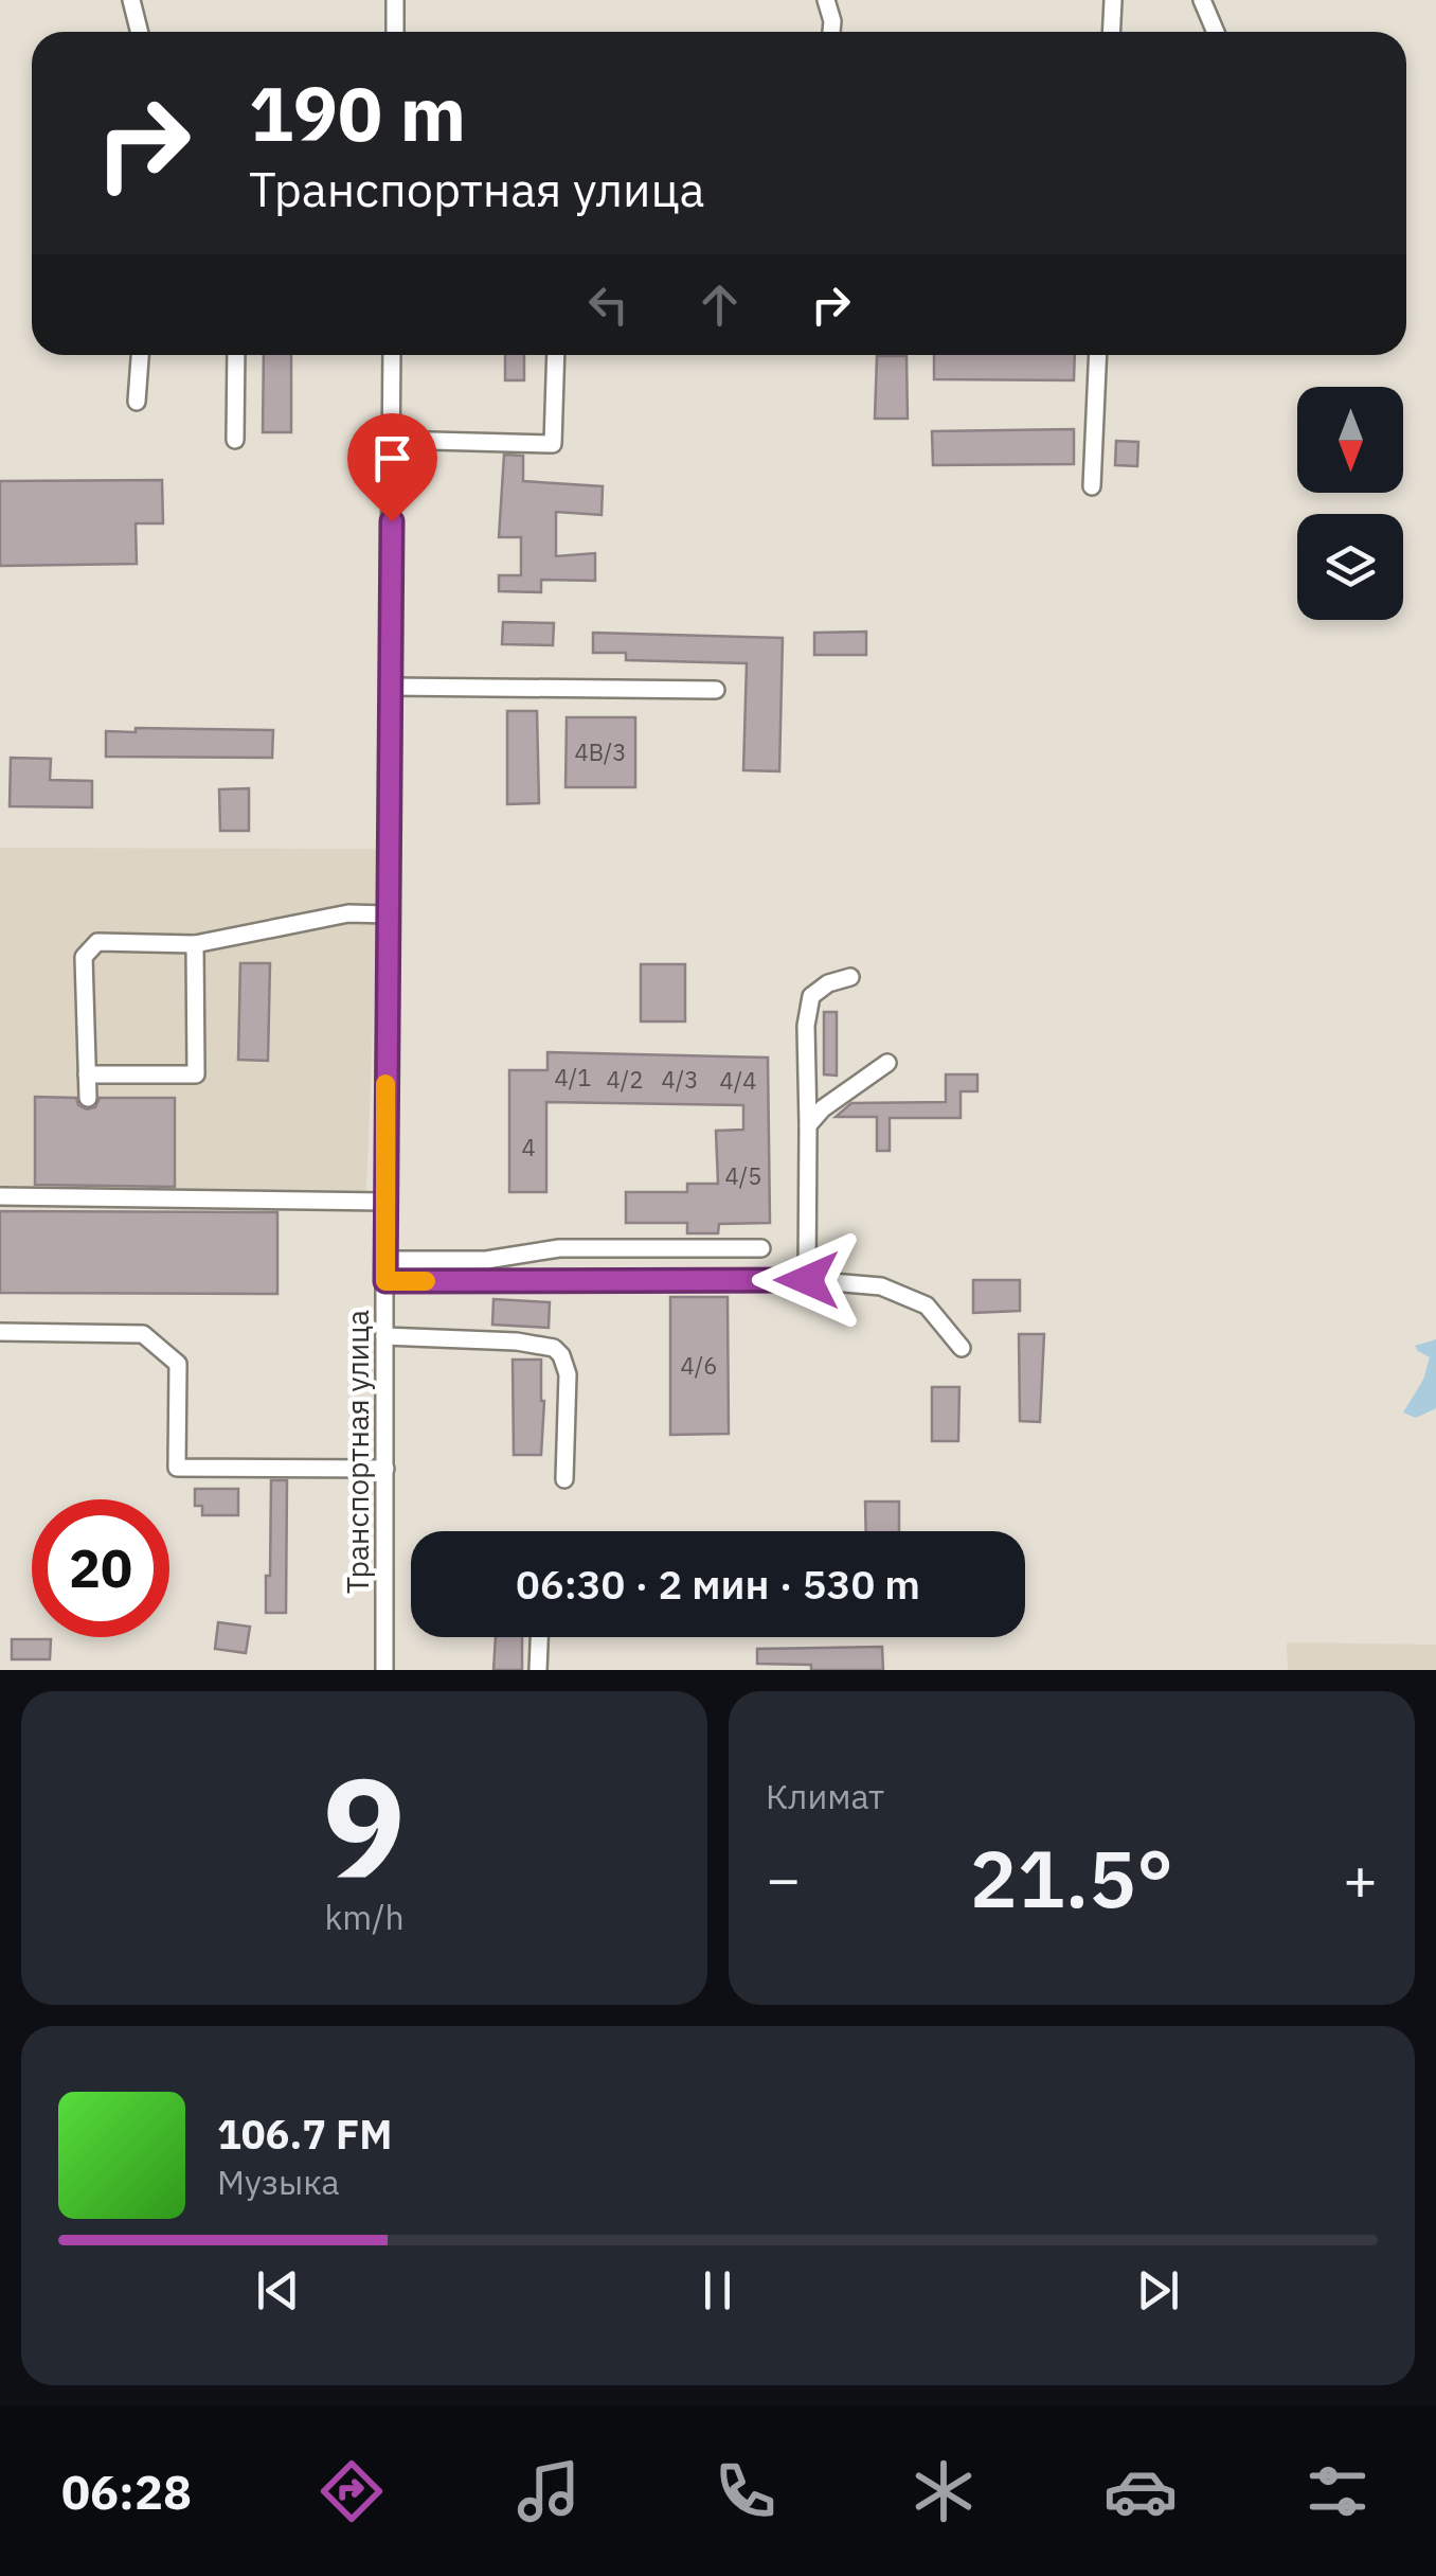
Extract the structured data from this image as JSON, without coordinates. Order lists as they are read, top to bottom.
{
  "streets": {
    "street": ["Транспортная улица"]
  },
  "house_numbers": [
    "4В/3",
    "4/1",
    "4/2",
    "4/3",
    "4/4",
    "4",
    "4/5",
    "4/6"
  ],
  "north": "bottom",
  "page": {
    "turn": ["190 m", "Транспортная улица"],
    "limit": "20",
    "trip": "06:30 · 2 мин · 530 m",
    "tile": [
      ["9", "km/h"],
      "Климат"
    ],
    "heat": ["−", "21.5°", "+"],
    "song": ["106.7 FM", "Музыка"],
    "tabs": "06:28"
  }
}
